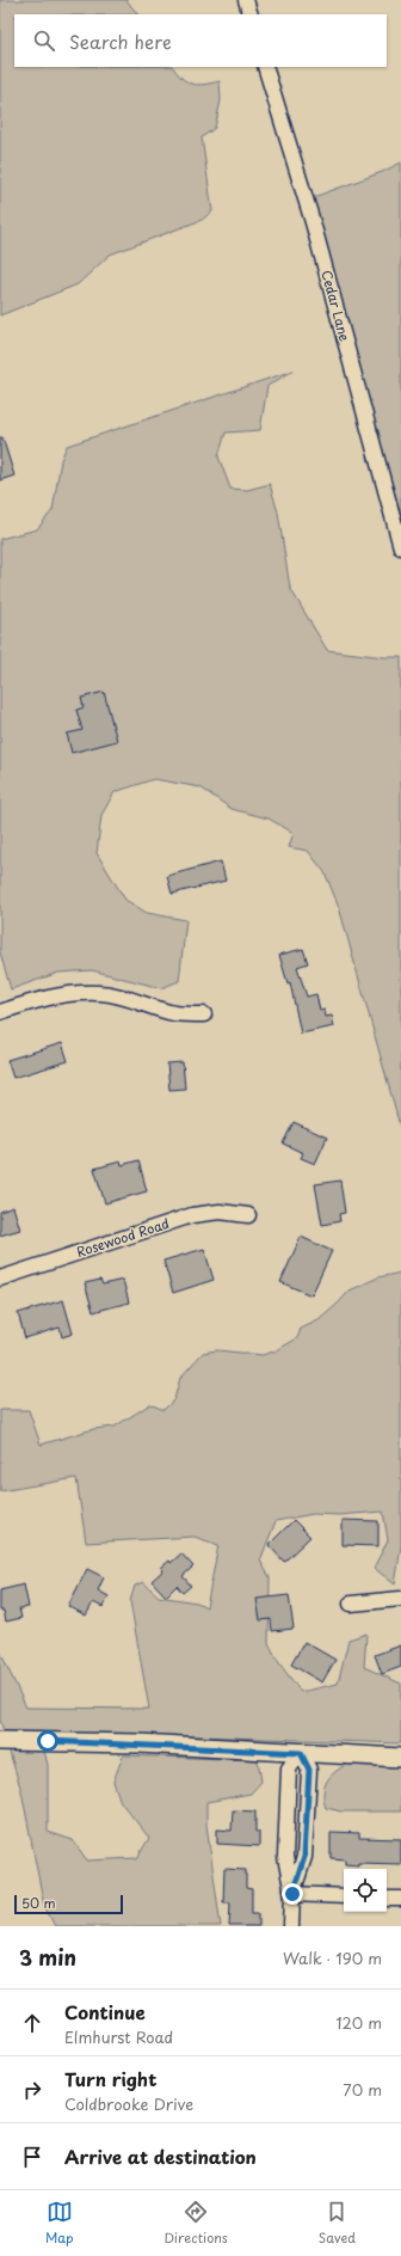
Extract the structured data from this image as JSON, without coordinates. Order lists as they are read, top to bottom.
{
  "streets": {
    "street": ["Cedar Lane", "Rosewood Road"]
  },
  "scale_bar": "50 m",
  "page": {
    "search": "Search here",
    "scale": "50 m",
    "heading": ["3 min", "Walk · 190 m"],
    "list": [
      ["Continue", "Elmhurst Road", "120 m"],
      ["Turn right", "Coldbrooke Drive", "70 m"],
      "Arrive at destination"
    ],
    "nav": ["Map", "Directions", "Saved"]
  }
}
